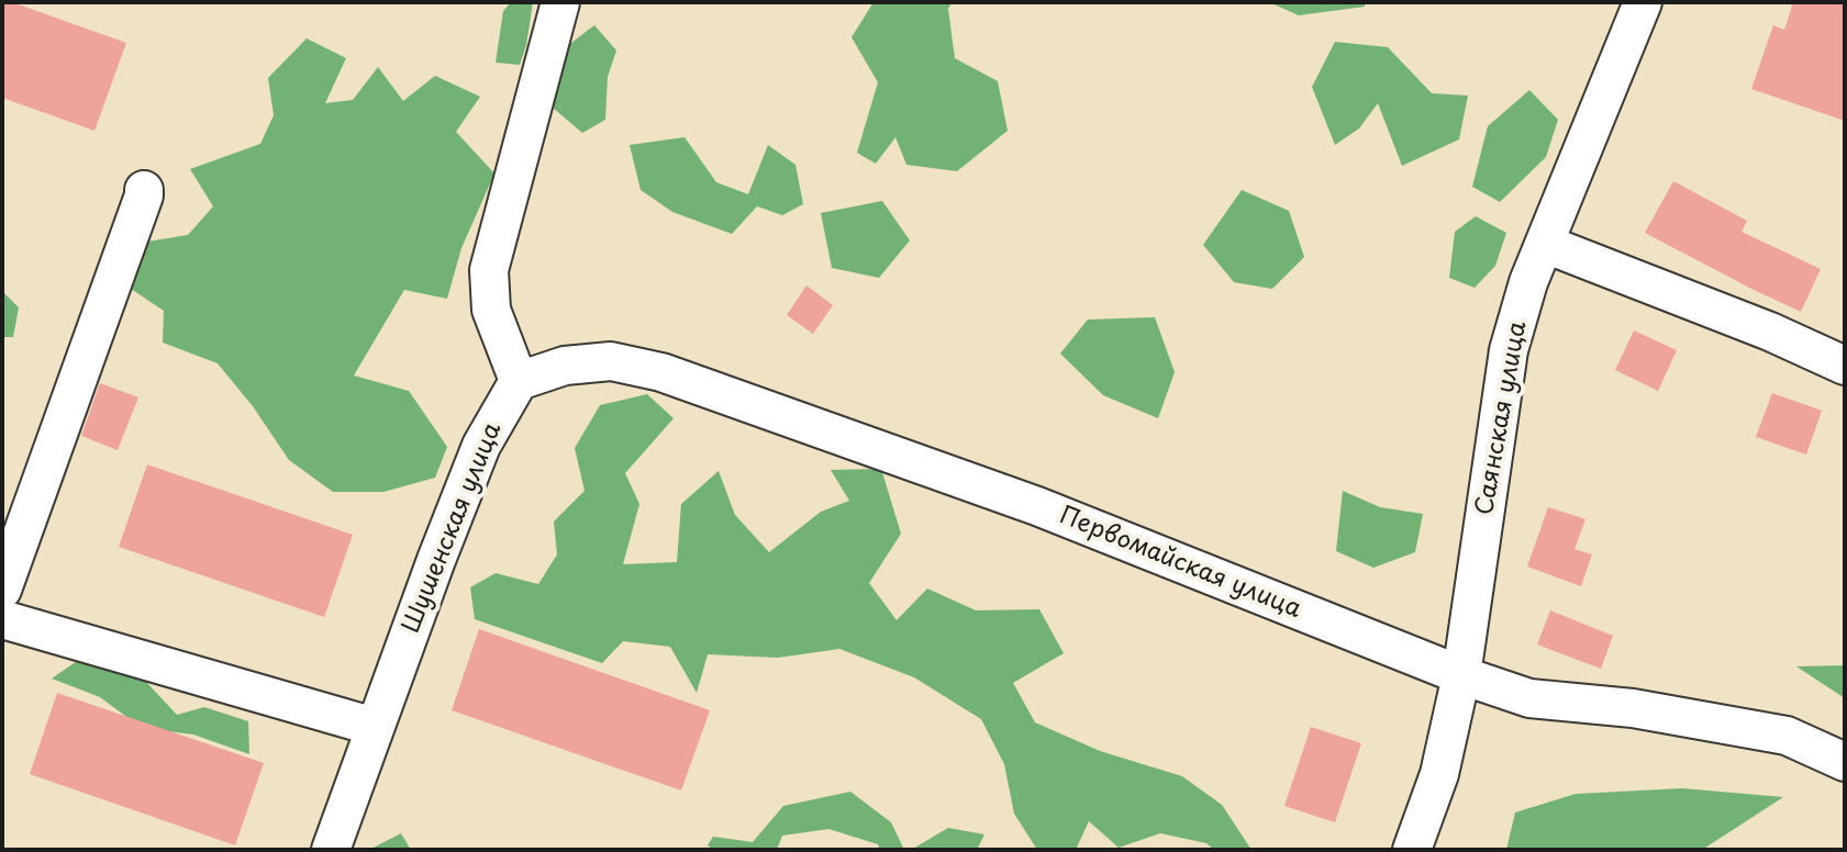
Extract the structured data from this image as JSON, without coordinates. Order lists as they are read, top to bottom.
{
  "streets": {
    "street": ["Саянская улица", "Шушенская улица", "Первомайская улица"]
  },
  "crossings": [
    ["Саянская улица", "Первомайская улица"],
    ["Шушенская улица", "Первомайская улица"]
  ]
}
